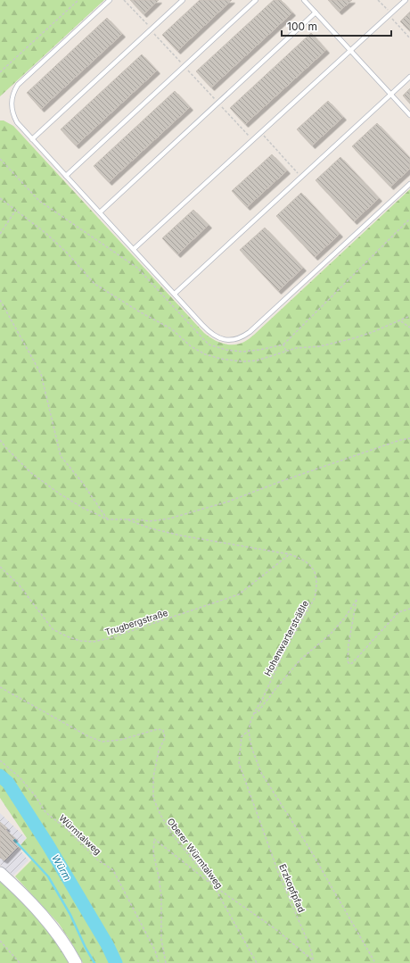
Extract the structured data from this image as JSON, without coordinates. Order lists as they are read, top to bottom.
{
  "streets": {
    "path": [
      "Trugbergstraße",
      "Hohenwartersträßle",
      "Würmtalweg",
      "Oberer Würmtalweg",
      "Erzkopfpfad"
    ]
  },
  "crossings": [
    ["Trugbergstraße", "Hohenwartersträßle"],
    ["Hohenwartersträßle", "Erzkopfpfad"],
    ["Oberer Würmtalweg", "Erzkopfpfad"]
  ],
  "water": ["Würm"],
  "scale_bar": "100 m"
}
